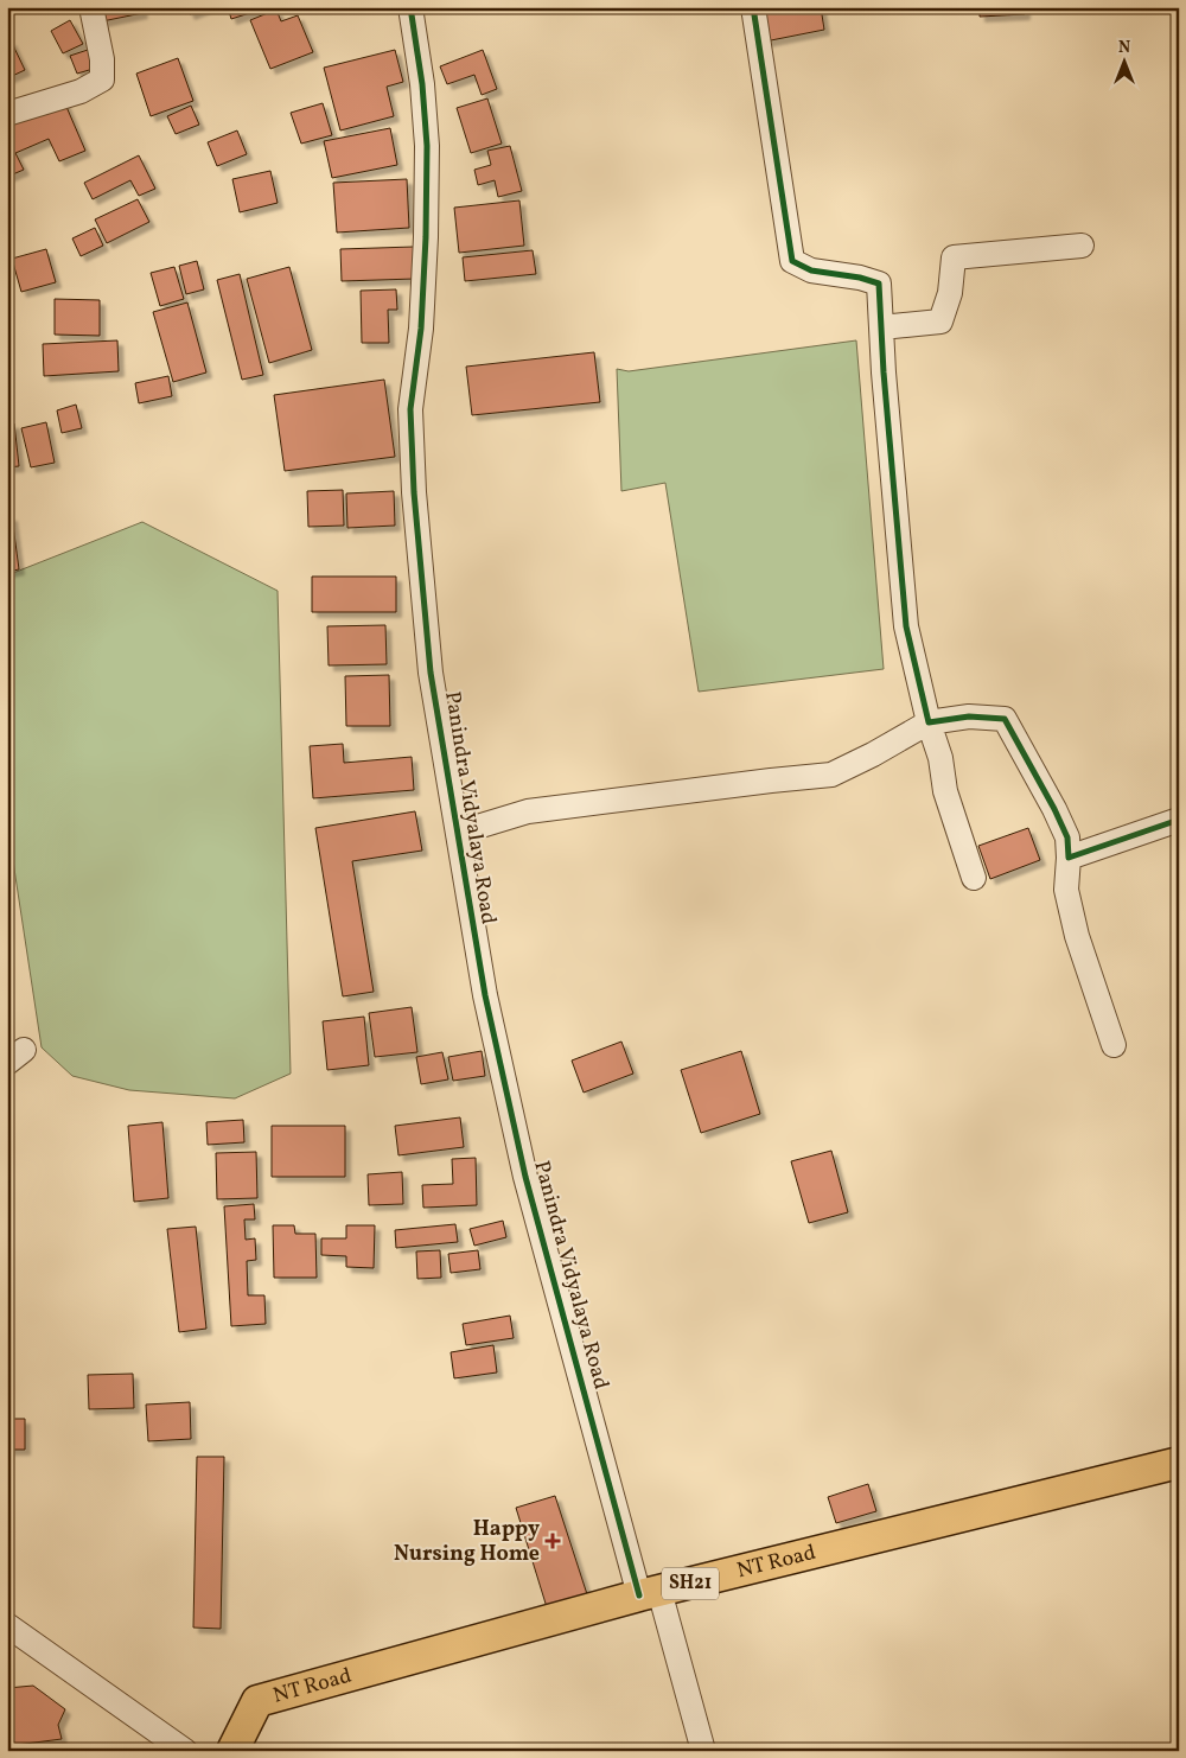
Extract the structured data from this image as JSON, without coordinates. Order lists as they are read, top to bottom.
{
  "streets": {
    "main road": ["NT Road", "SH21"],
    "street": ["Panindra Vidyalaya Road"]
  },
  "crossings": [
    ["Panindra Vidyalaya Road", "NT Road"]
  ],
  "places": {
    "health": ["Happy Nursing Home"]
  },
  "north": "top"
}
